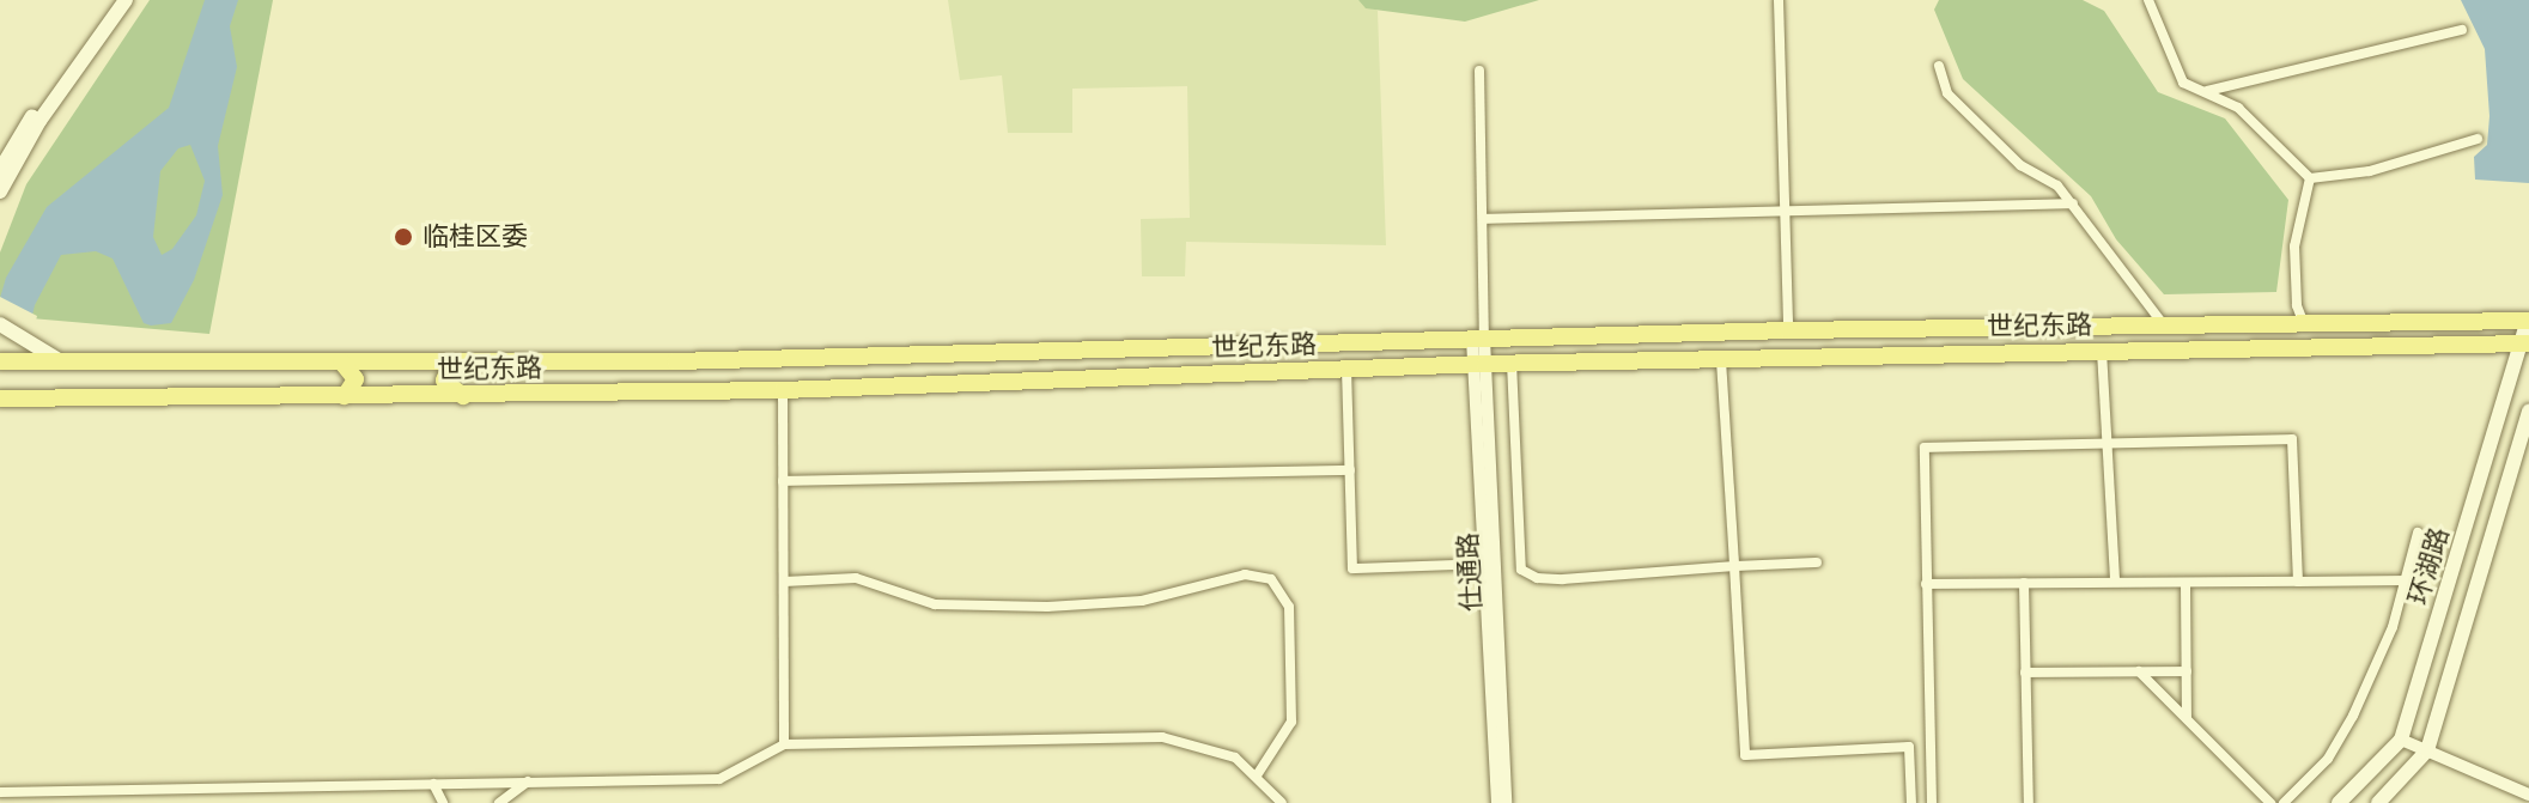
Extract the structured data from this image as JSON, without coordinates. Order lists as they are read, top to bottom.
{
  "streets": {
    "main road": ["世纪东路", "环湖路"],
    "street": ["仕通路"]
  },
  "crossings": [
    ["世纪东路", "环湖路"],
    ["世纪东路", "仕通路"]
  ],
  "places": ["临桂区委"]
}
